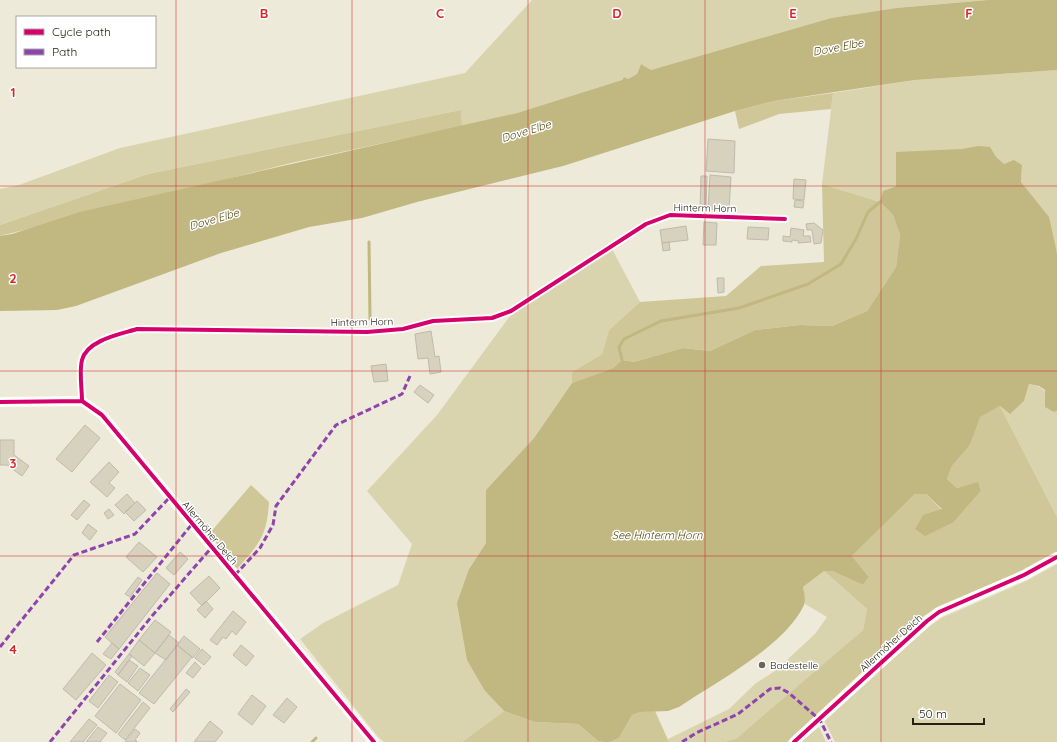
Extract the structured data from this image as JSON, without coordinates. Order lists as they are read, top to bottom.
{
  "streets": {
    "street": ["Hinterm Horn", "Allermöher Deich"]
  },
  "crossings": [
    ["Hinterm Horn", "Allermöher Deich"]
  ],
  "water": ["Dove Elbe", "See Hinterm Horn"],
  "places": ["Badestelle"],
  "legend": ["Cycle path", "Path"],
  "scale_bar": "50 m",
  "grid": {
    "columns": [
      "B",
      "C",
      "D",
      "E",
      "F"
    ],
    "rows": [
      "1",
      "2",
      "3",
      "4"
    ]
  }
}
